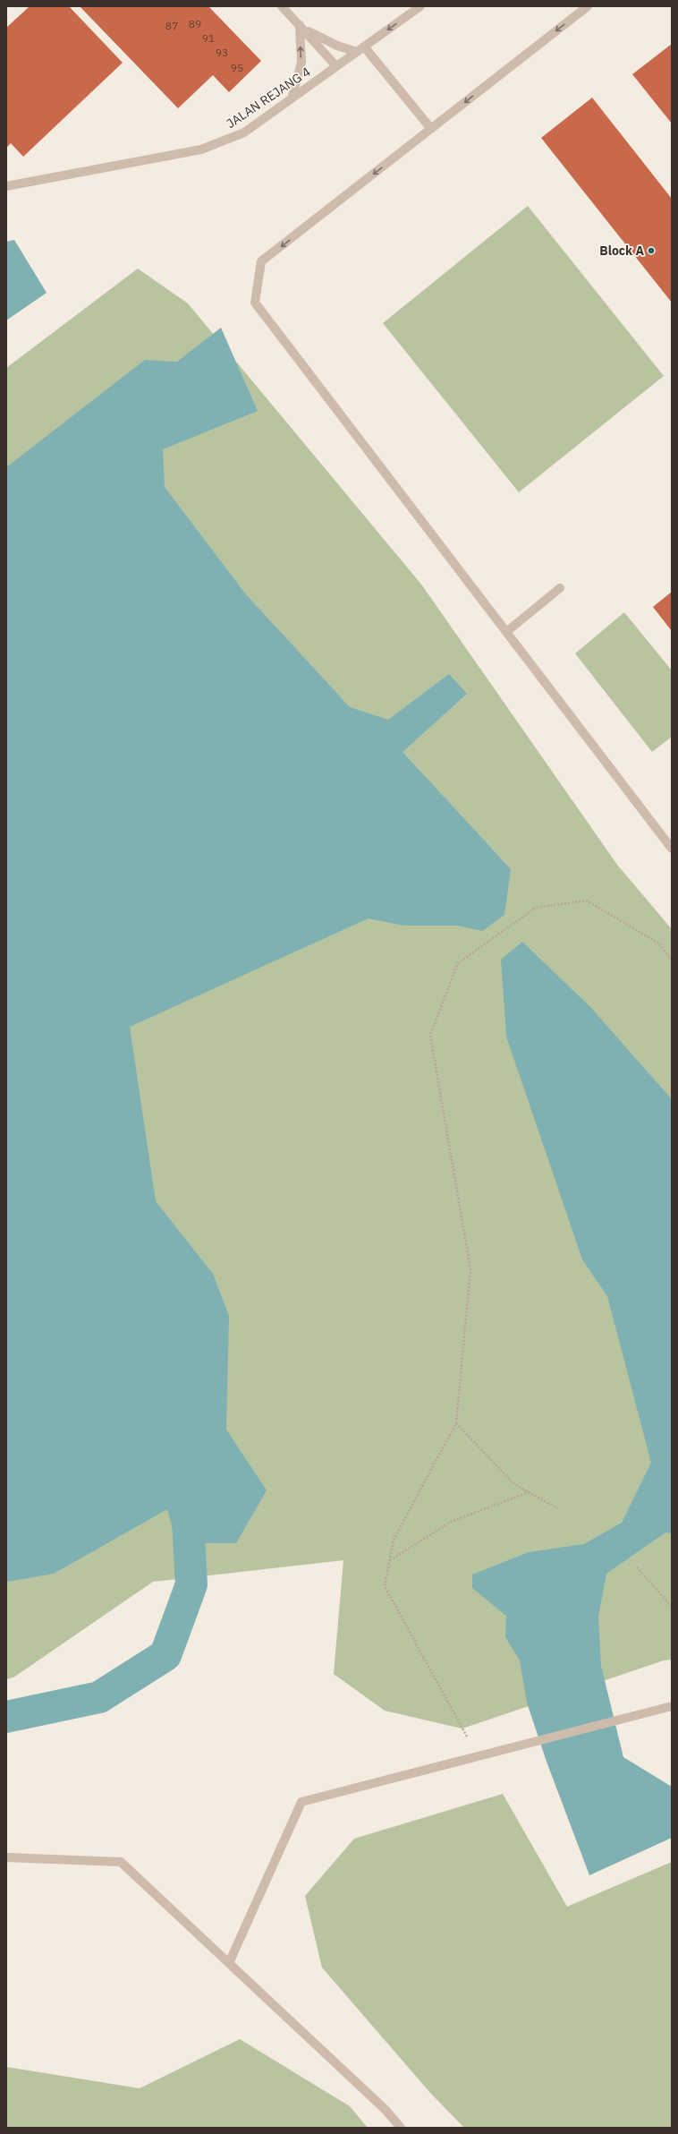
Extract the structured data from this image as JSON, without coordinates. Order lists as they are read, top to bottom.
{
  "streets": {
    "street": ["JALAN REJANG 4"]
  },
  "places": ["Block A"],
  "house_numbers": [
    "89",
    "87",
    "91",
    "93",
    "95"
  ]
}
